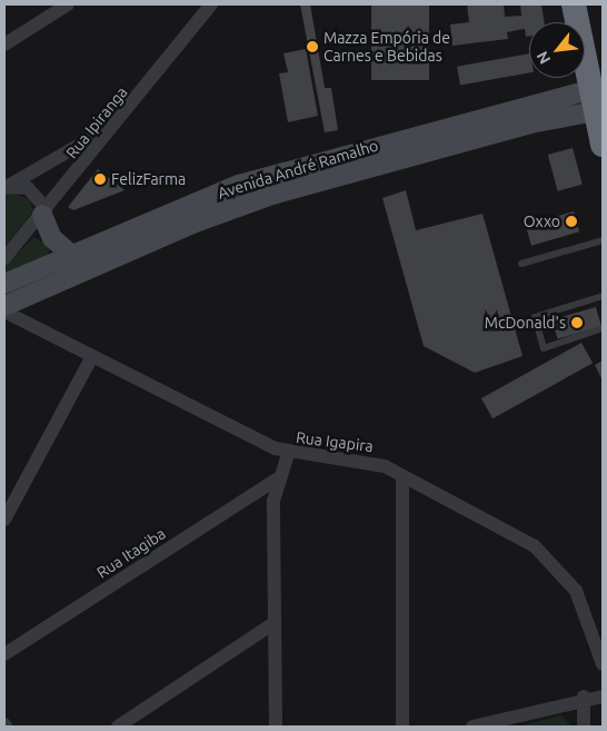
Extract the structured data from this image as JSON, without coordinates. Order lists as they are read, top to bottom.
{
  "streets": {
    "main road": ["Avenida André Ramalho"],
    "street": ["Rua Ipiranga", "Rua Igapira", "Rua Itagiba"]
  },
  "places": [
    "Mazza Empória de Carnes e Bebidas",
    "FelizFarma",
    "Oxxo",
    "McDonald's"
  ],
  "north": "bottom left"
}
